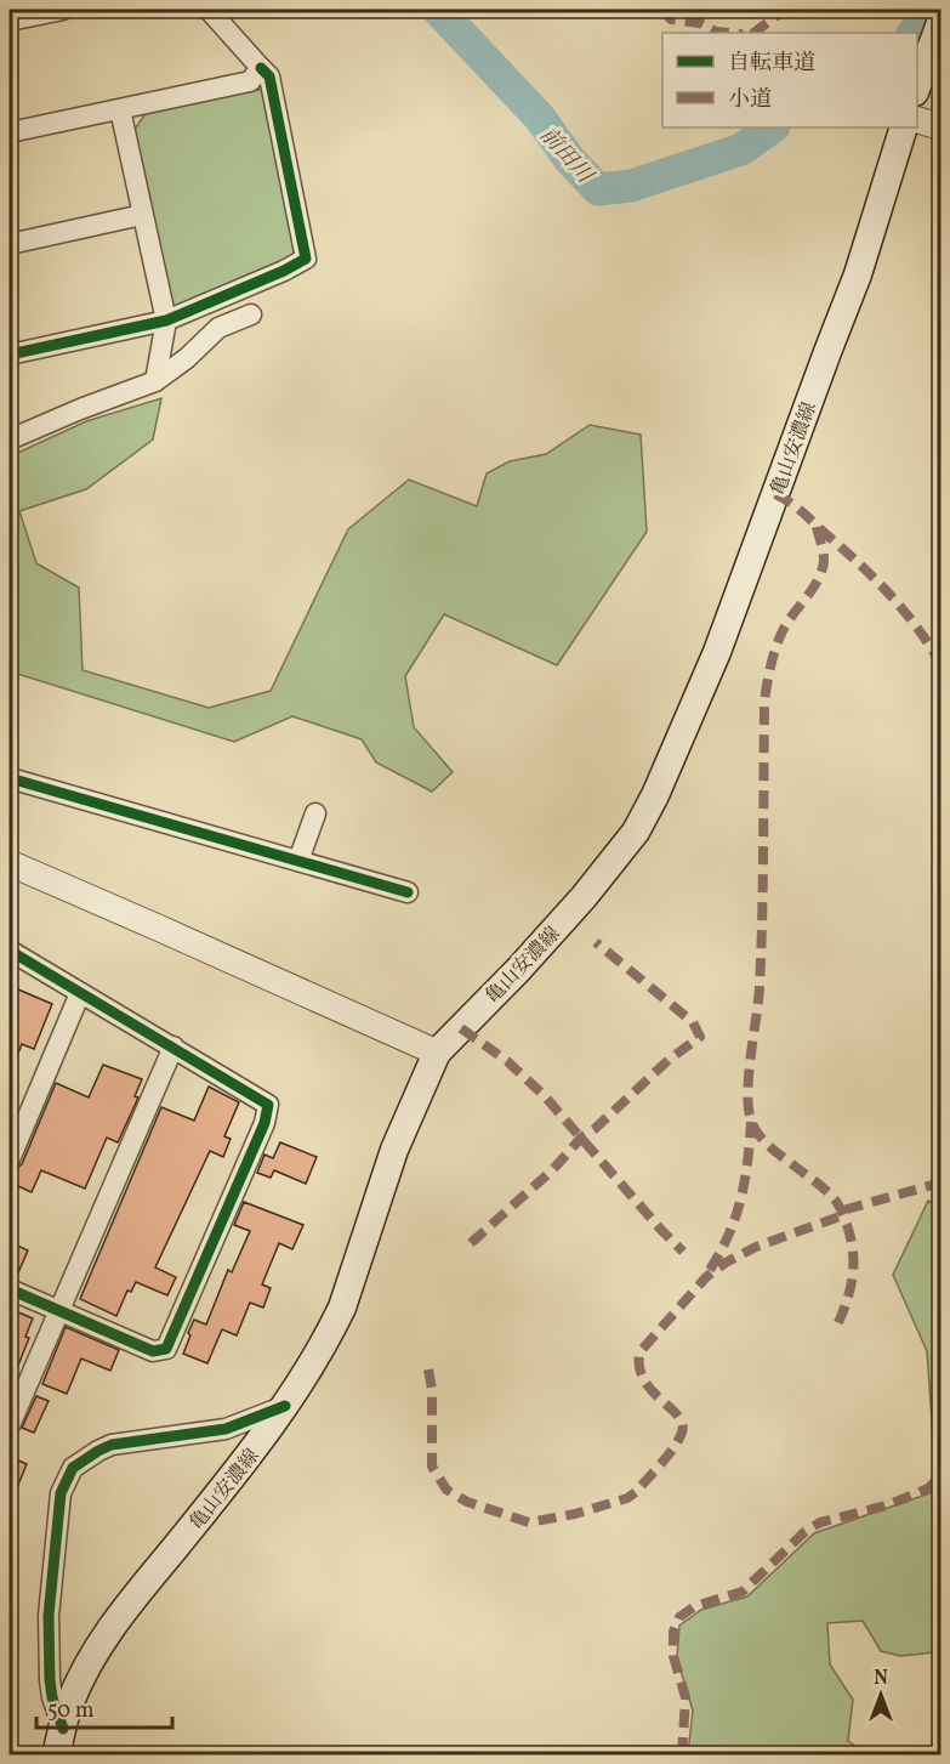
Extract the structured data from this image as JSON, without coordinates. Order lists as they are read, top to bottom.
{
  "streets": {
    "main road": ["亀山安濃線"]
  },
  "water": ["前田川"],
  "legend": ["自転車道", "小道"],
  "scale_bar": "50 m",
  "north": "top"
}
